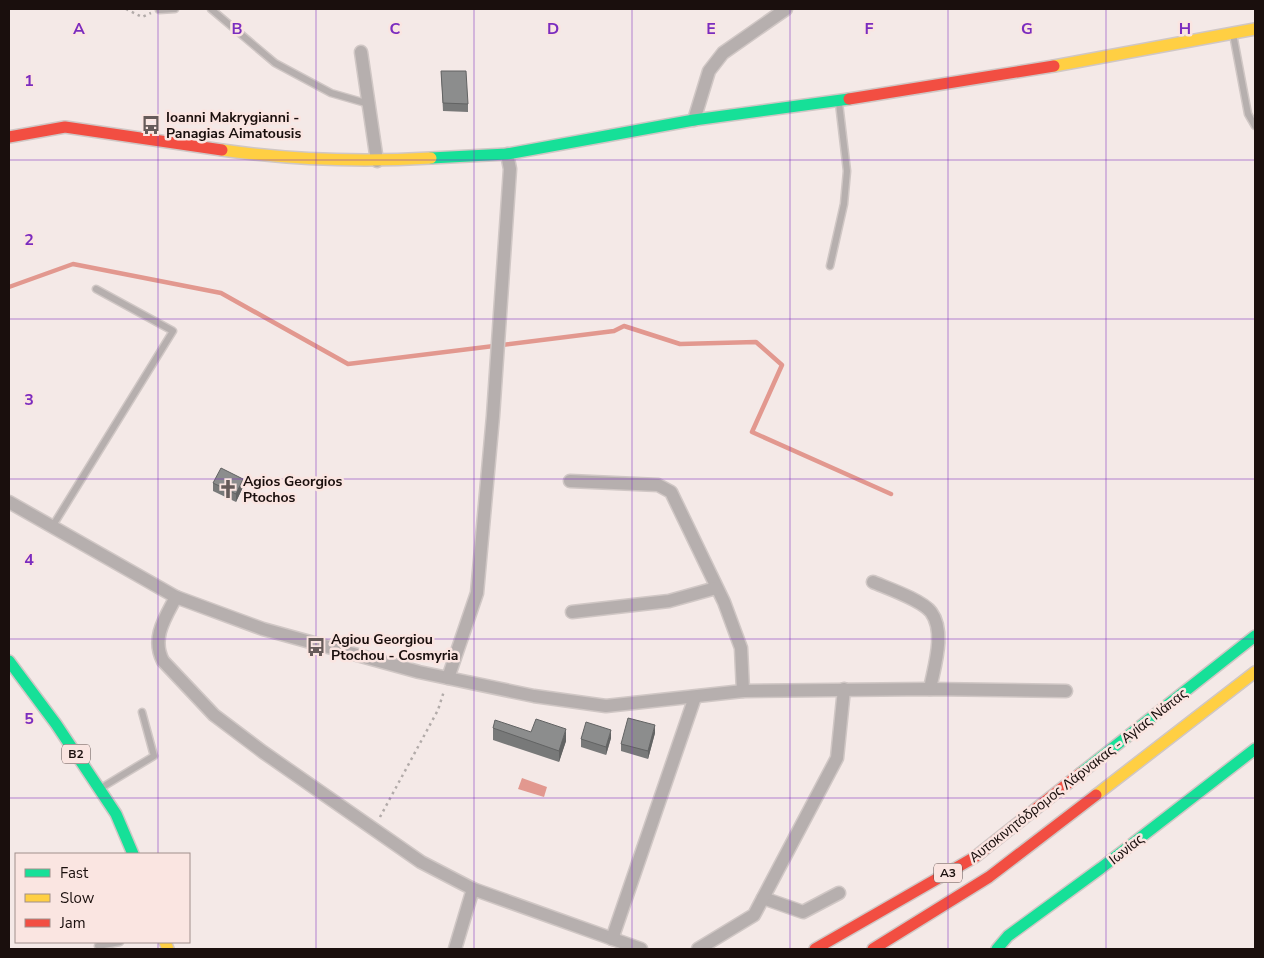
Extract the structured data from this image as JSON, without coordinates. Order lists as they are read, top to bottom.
{
  "streets": {
    "main road": [
      "B2",
      "Αυτοκινητόδρομος Λάρνακας - Αγίας Νάπας",
      "Ιωνίας",
      "A3"
    ]
  },
  "places": {
    "bus stop": ["Ioanni Makrygianni - Panagias Aimatousis", "Agiou Georgiou Ptochou - Cosmyria"],
    "church": ["Agios Georgios Ptochos"]
  },
  "legend": ["Fast", "Slow", "Jam"],
  "grid": {
    "columns": [
      "A",
      "B",
      "C",
      "D",
      "E",
      "F",
      "G",
      "H"
    ],
    "rows": [
      "1",
      "2",
      "3",
      "4",
      "5"
    ]
  }
}
